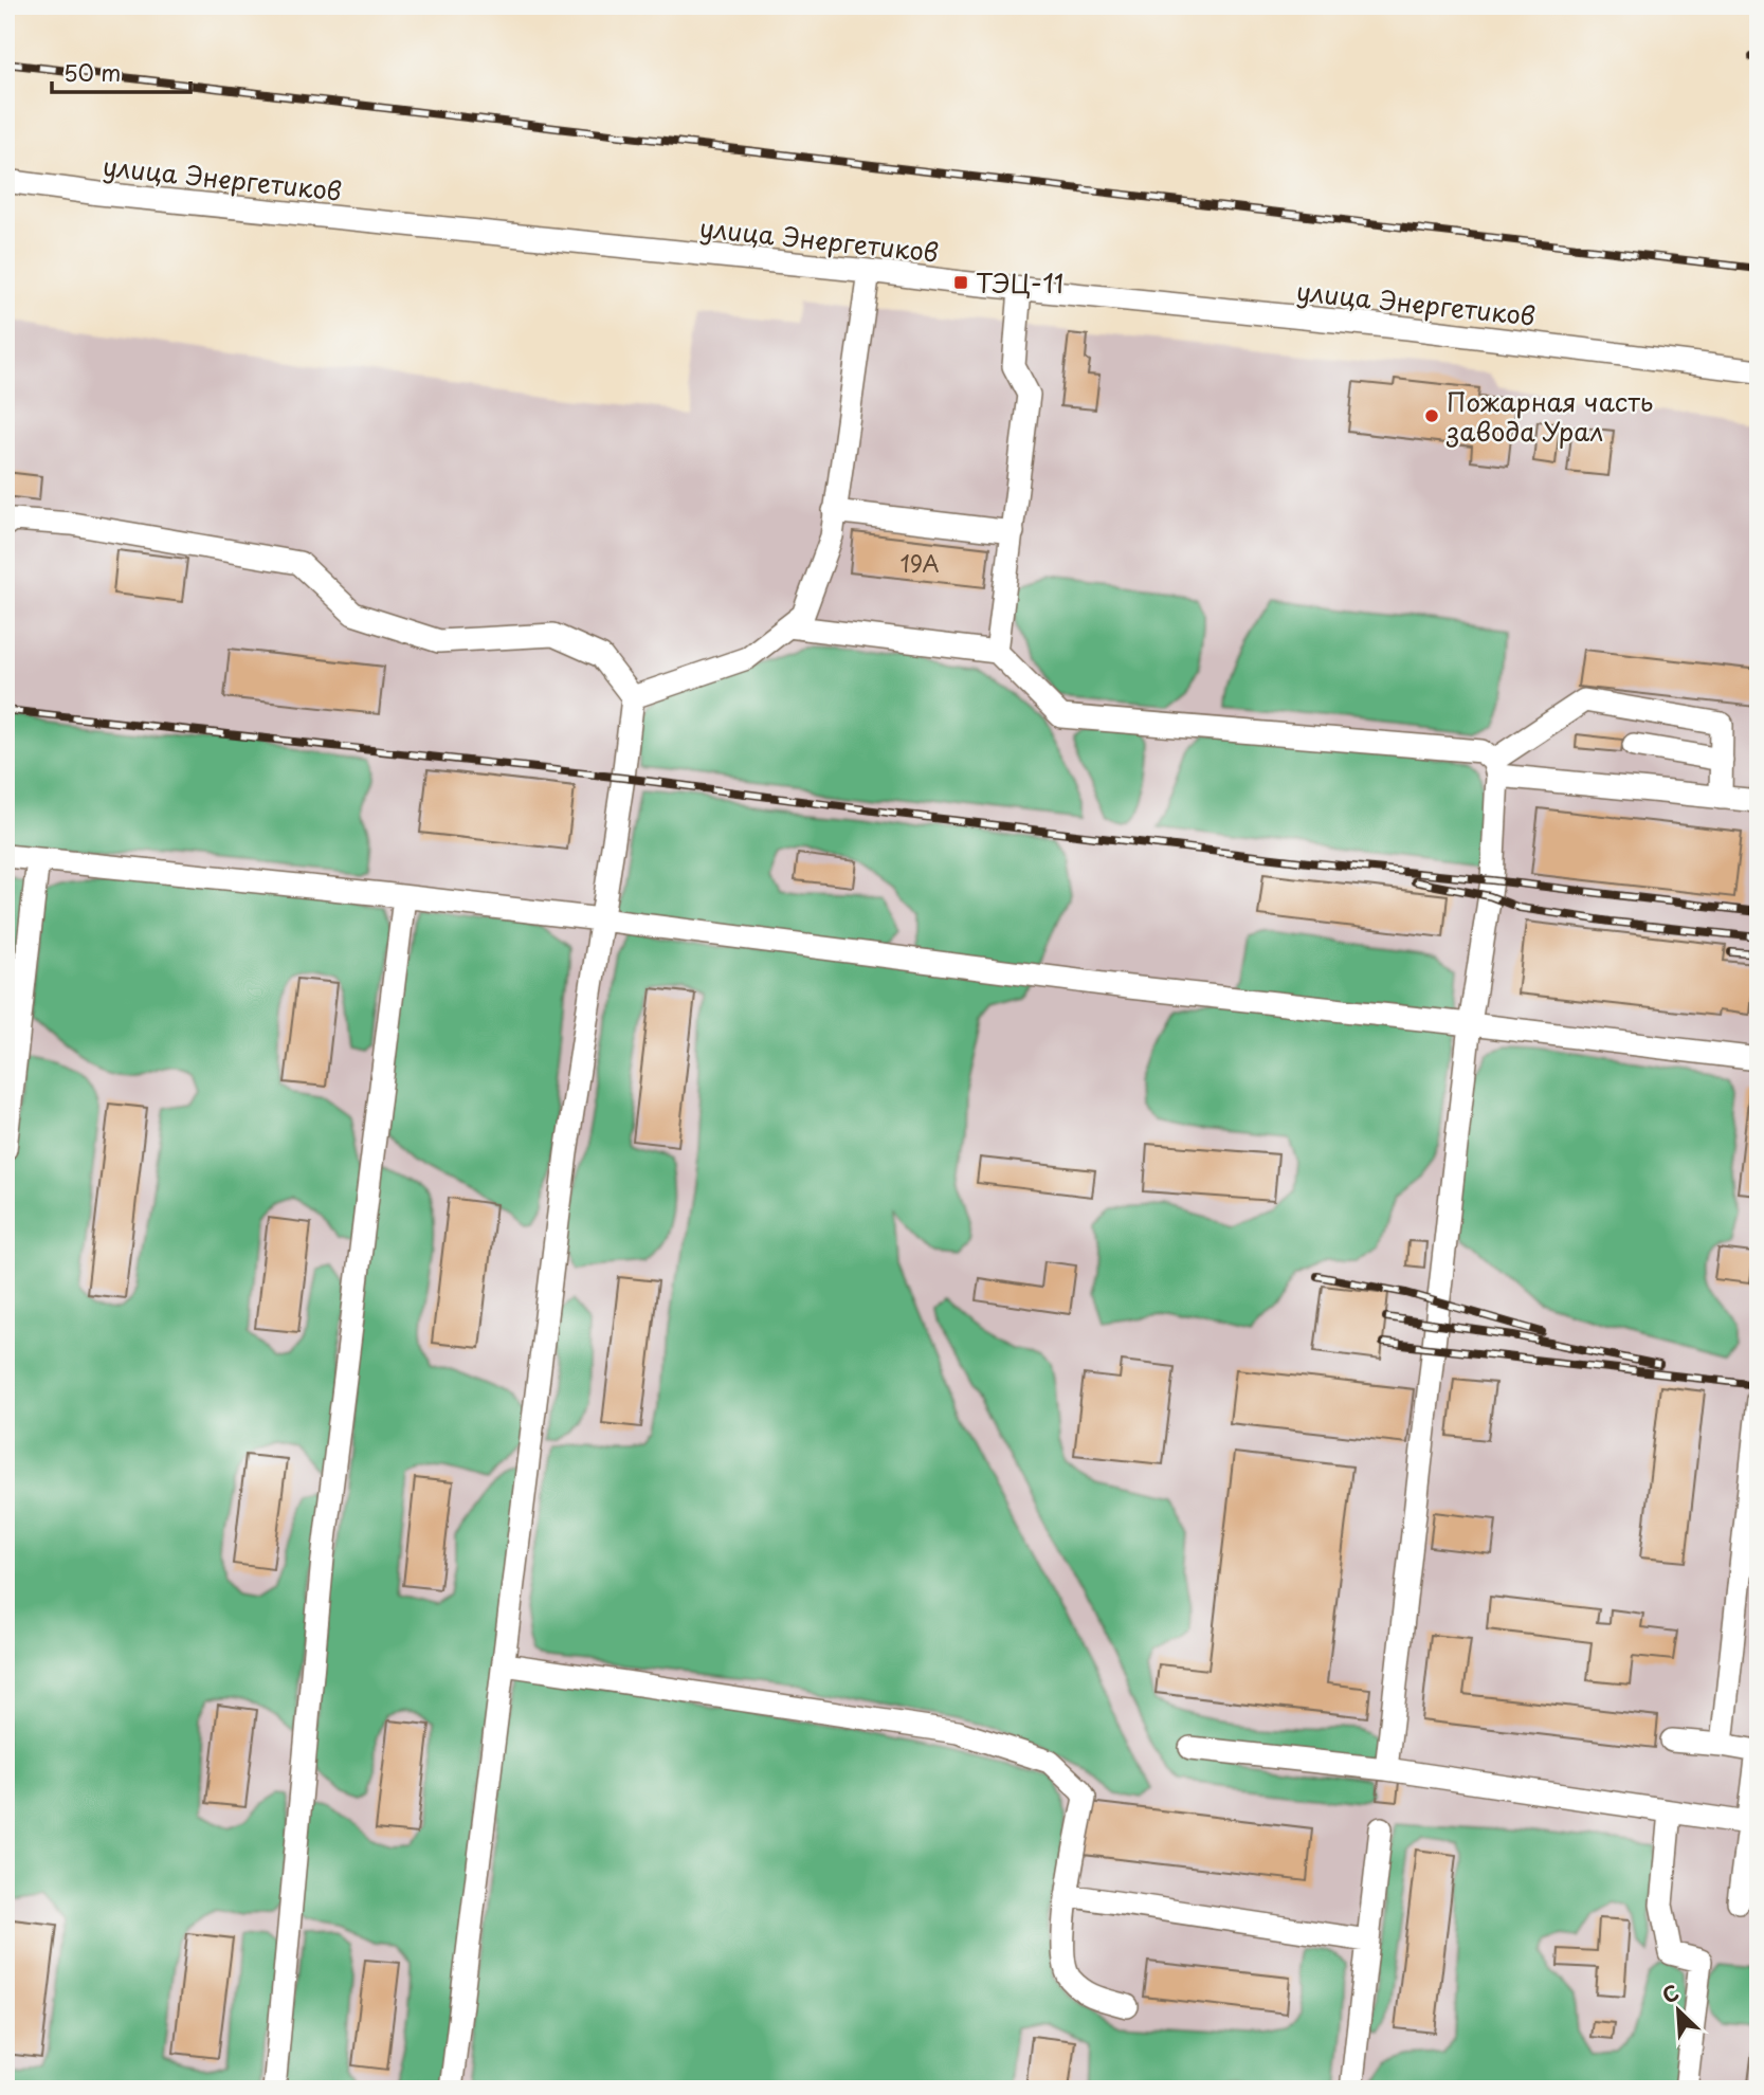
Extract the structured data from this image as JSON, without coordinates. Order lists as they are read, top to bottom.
{
  "streets": {
    "street": ["улица Энергетиков"]
  },
  "places": {
    "transit": ["ТЭЦ-11"],
    "other": ["Пожарная часть завода Урал"]
  },
  "house_numbers": ["19А"],
  "scale_bar": "50 m",
  "north": "top left"
}
